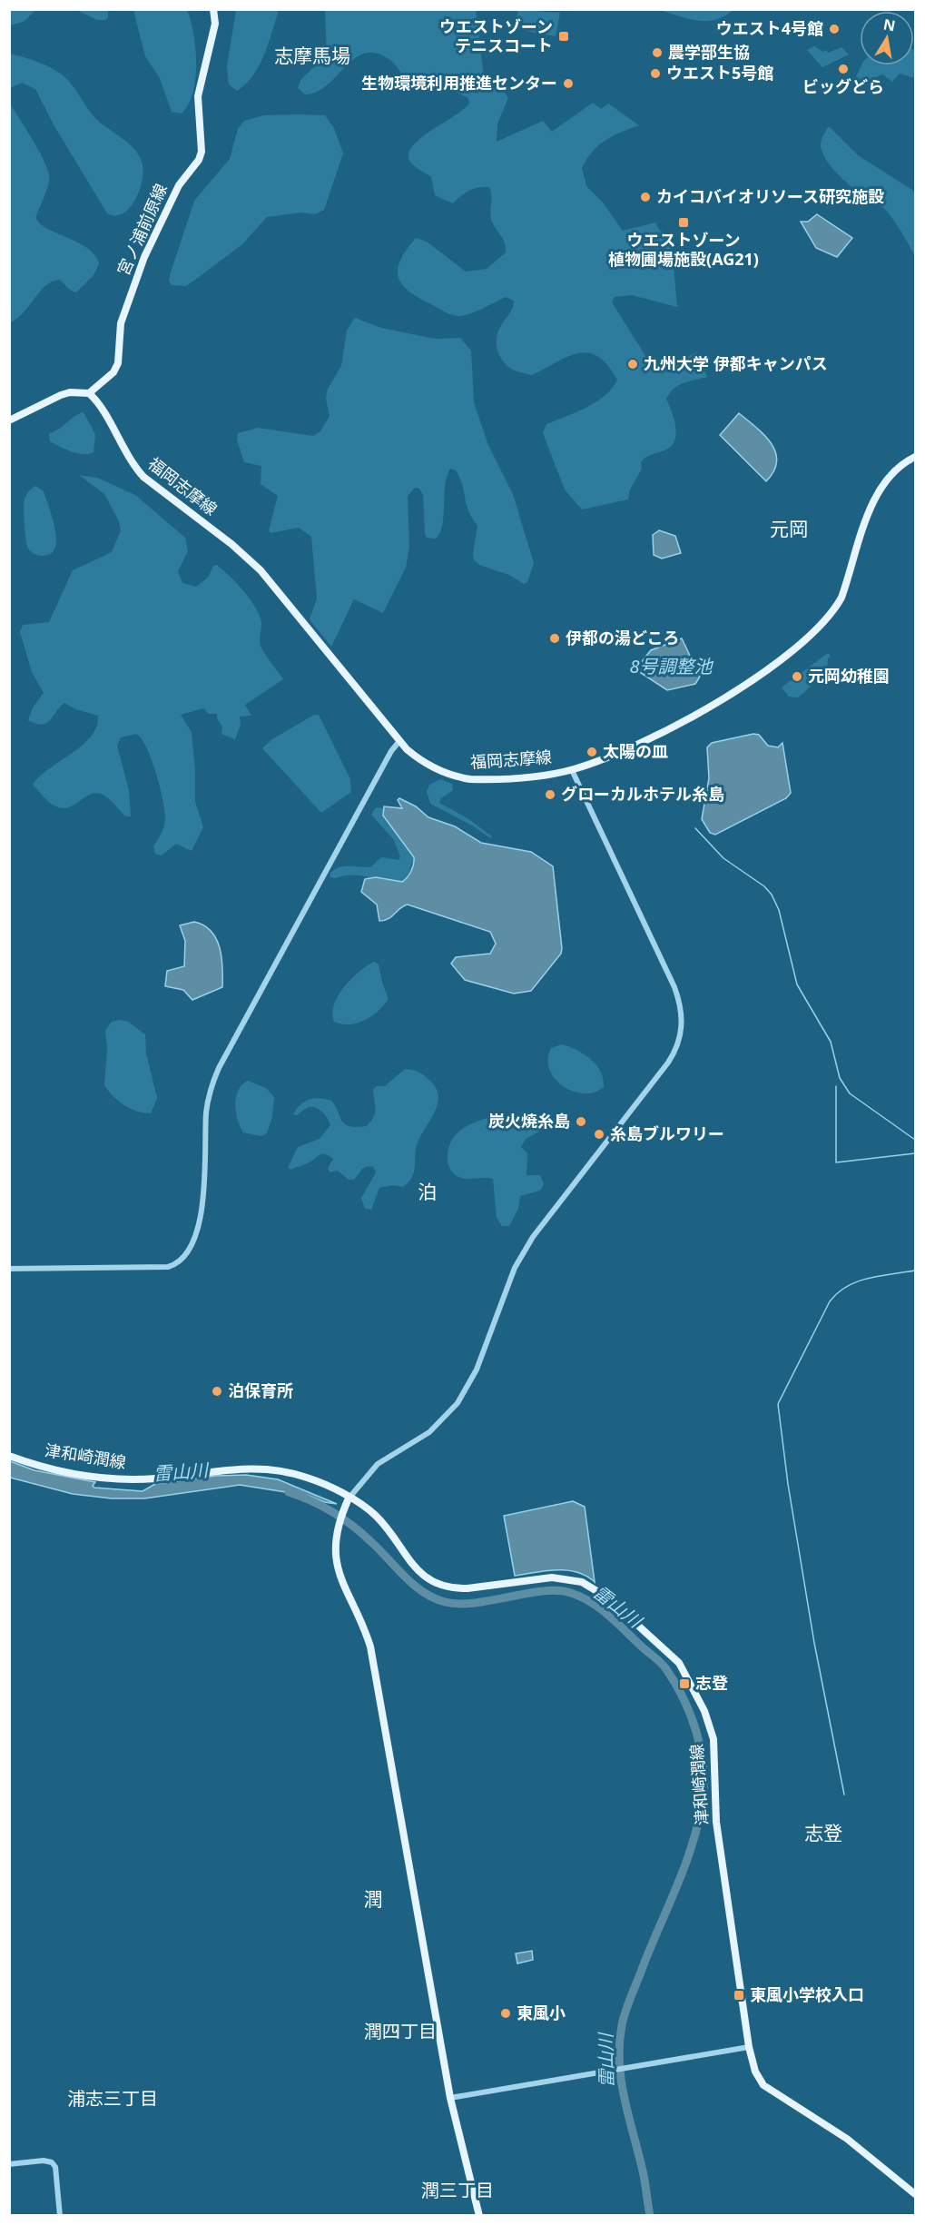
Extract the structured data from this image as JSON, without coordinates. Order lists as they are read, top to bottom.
{
  "streets": {
    "main road": ["宮ノ浦前原線", "福岡志摩線", "津和崎潤線"]
  },
  "crossings": [
    ["宮ノ浦前原線", "福岡志摩線"]
  ],
  "districts": [
    "志摩馬場",
    "元岡",
    "泊",
    "志登",
    "潤",
    "潤四丁目",
    "浦志三丁目",
    "潤三丁目"
  ],
  "water": ["8号調整池", "雷山川"],
  "places": {
    "other": [
      "ウエスト4号館",
      "農学部生協",
      "ビッグどら",
      "ウエスト5号館",
      "生物環境利用推進センター",
      "カイコバイオリソース研究施設",
      "九州大学 伊都キャンパス",
      "伊都の湯どころ",
      "元岡幼稚園",
      "太陽の皿",
      "グローカルホテル糸島",
      "炭火焼糸島",
      "糸島ブルワリー",
      "泊保育所",
      "東風小"
    ],
    "transit": [
      "ウエストゾーン テニスコート",
      "ウエストゾーン 植物圃場施設(AG21)",
      "志登",
      "東風小学校入口"
    ]
  },
  "north": "top"
}
